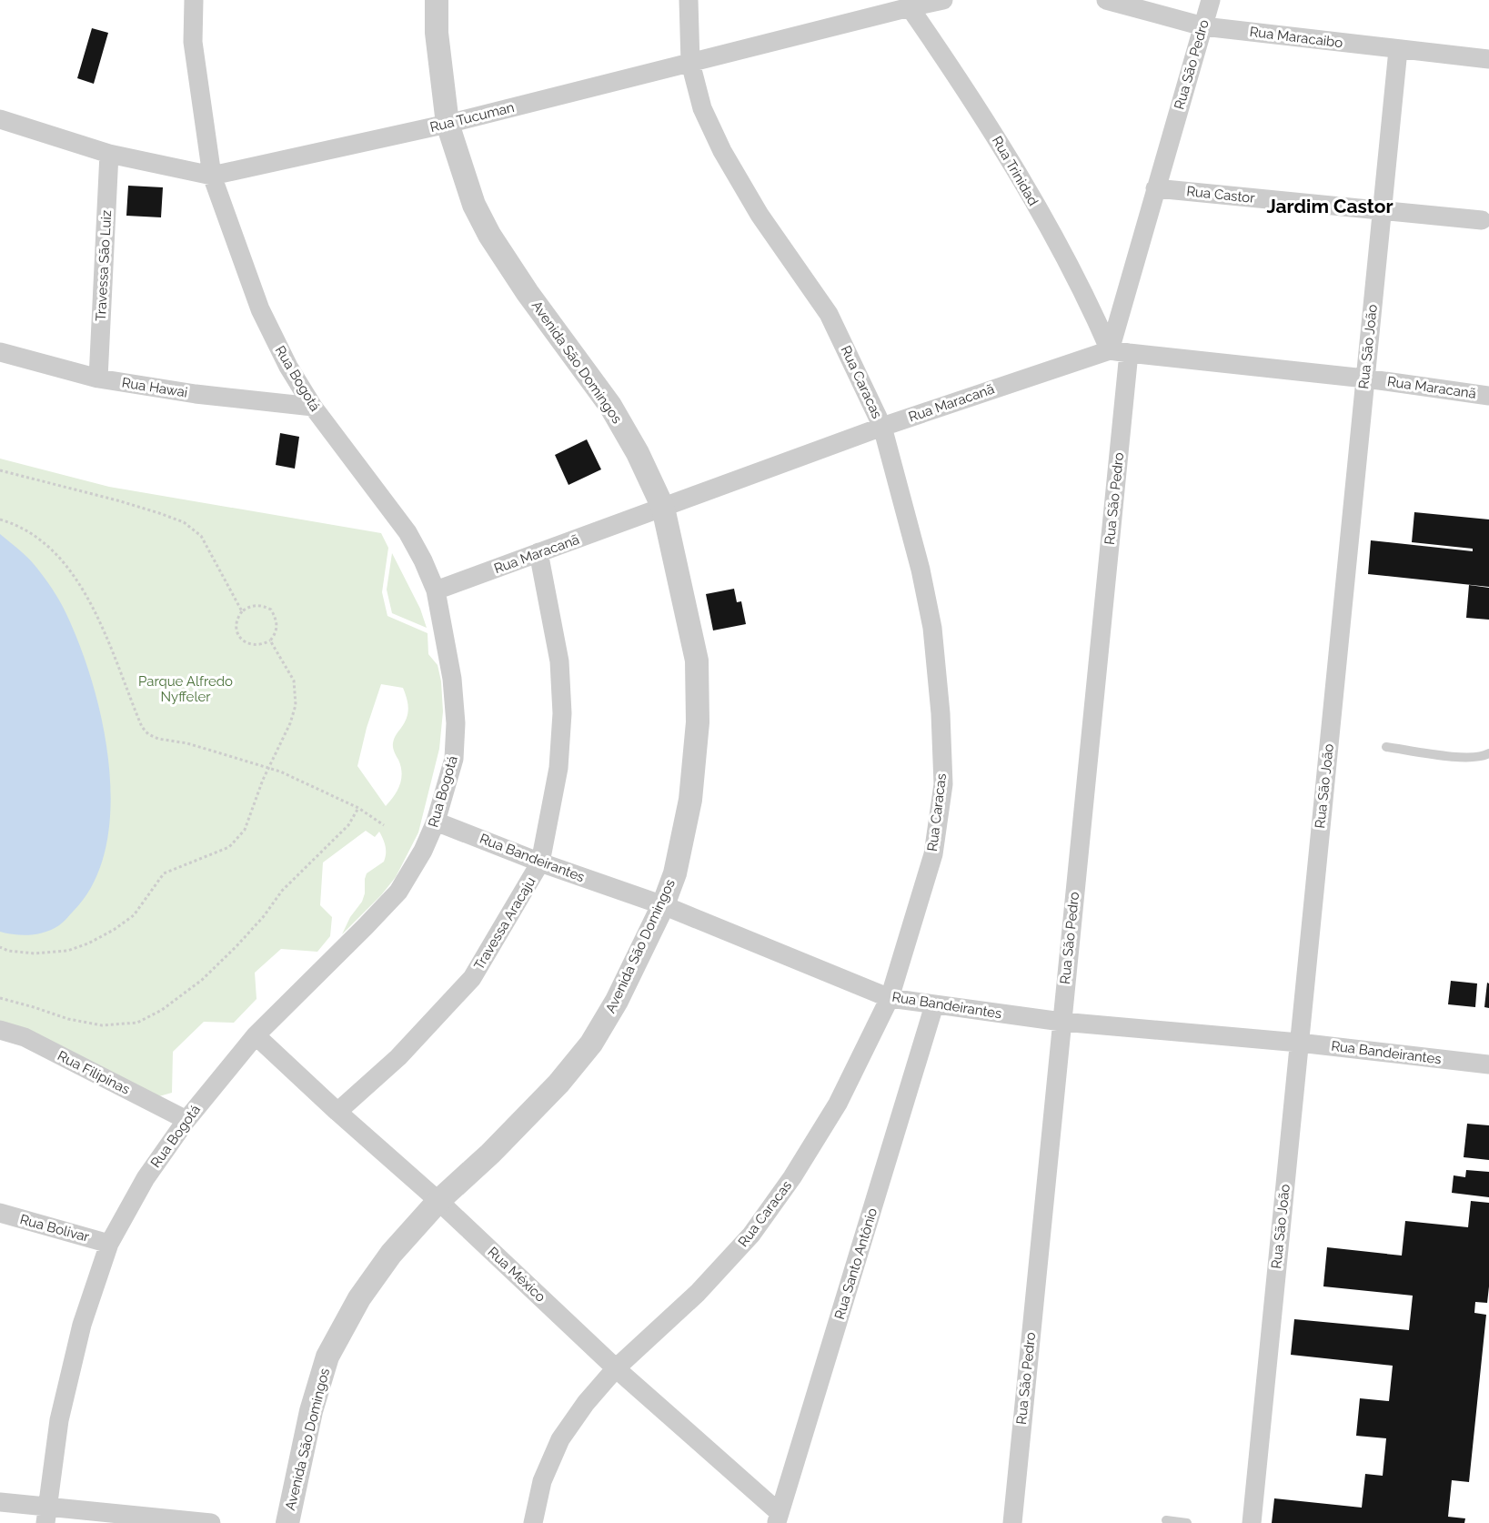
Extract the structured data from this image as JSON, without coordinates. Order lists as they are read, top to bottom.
{
  "streets": {
    "street": [
      "Rua Maracaibo",
      "Rua São Pedro",
      "Rua Tucuman",
      "Rua Trinidad",
      "Rua Castor",
      "Travessa São Luiz",
      "Rua São João",
      "Avenida São Domingos",
      "Rua Bogotá",
      "Rua Caracas",
      "Rua Hawai",
      "Rua Maracanã",
      "Rua Bandeirantes",
      "Travessa Aracaju",
      "Rua Filipinas",
      "Rua Bolivar",
      "Rua Santo Antônio",
      "Rua México"
    ]
  },
  "crossings": [
    ["Rua Maracaibo", "Rua São Pedro"],
    ["Rua Maracaibo", "Rua São João"],
    ["Rua São Pedro", "Rua Trinidad"],
    ["Rua São Pedro", "Rua Castor"],
    ["Rua São Pedro", "Rua Maracanã"],
    ["Rua São Pedro", "Rua Bandeirantes"],
    ["Rua Tucuman", "Rua Trinidad"],
    ["Rua Tucuman", "Travessa São Luiz"],
    ["Rua Tucuman", "Avenida São Domingos"],
    ["Rua Tucuman", "Rua Bogotá"],
    ["Rua Tucuman", "Rua Caracas"],
    ["Rua Trinidad", "Rua Maracanã"],
    ["Rua Castor", "Rua São João"],
    ["Travessa São Luiz", "Rua Hawai"],
    ["Rua São João", "Rua Maracanã"],
    ["Rua São João", "Rua Bandeirantes"],
    ["Avenida São Domingos", "Rua Maracanã"],
    ["Avenida São Domingos", "Rua Bandeirantes"],
    ["Avenida São Domingos", "Rua México"],
    ["Rua Bogotá", "Rua Hawai"],
    ["Rua Bogotá", "Rua Maracanã"],
    ["Rua Bogotá", "Rua Bandeirantes"],
    ["Rua Bogotá", "Rua Filipinas"],
    ["Rua Bogotá", "Rua Bolivar"],
    ["Rua Bogotá", "Rua México"],
    ["Rua Caracas", "Rua Maracanã"],
    ["Rua Caracas", "Rua Bandeirantes"],
    ["Rua Caracas", "Rua México"],
    ["Rua Maracanã", "Travessa Aracaju"],
    ["Rua Bandeirantes", "Travessa Aracaju"],
    ["Rua Bandeirantes", "Rua Santo Antônio"],
    ["Travessa Aracaju", "Rua México"],
    ["Rua Santo Antônio", "Rua México"]
  ],
  "districts": ["Jardim Castor"],
  "parks": ["Parque Alfredo Nyffeler"]
}
